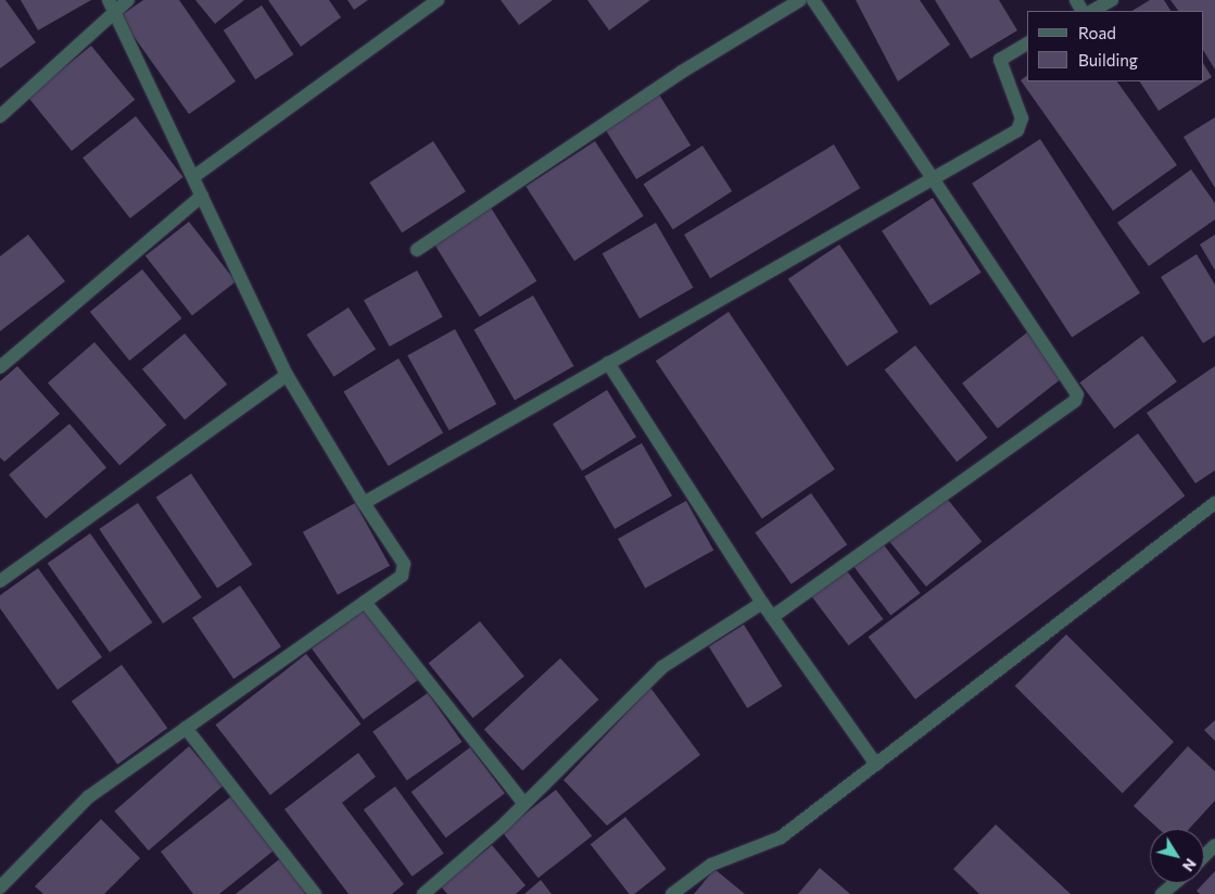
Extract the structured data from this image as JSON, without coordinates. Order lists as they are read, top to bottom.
{
  "legend": ["Road", "Building"],
  "north": "bottom right"
}
